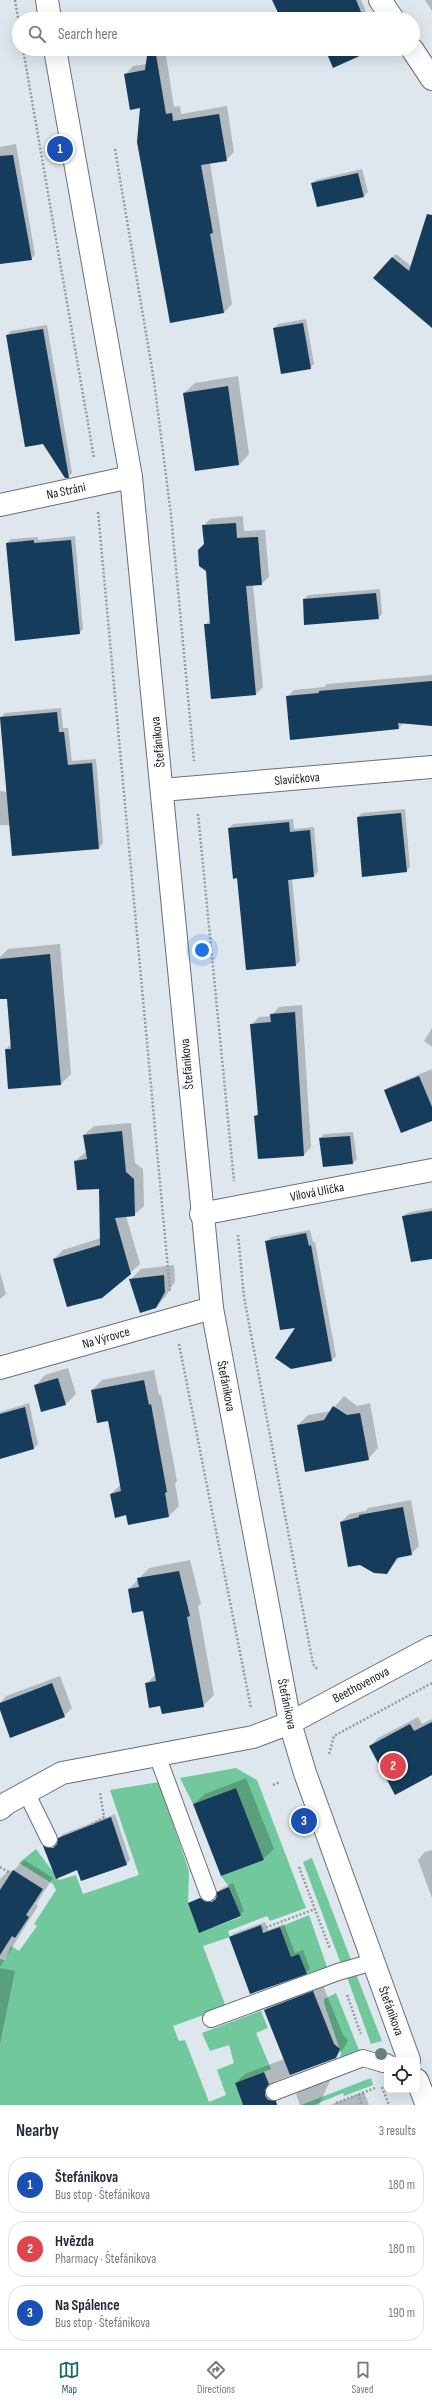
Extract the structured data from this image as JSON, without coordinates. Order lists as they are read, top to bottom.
{
  "streets": {
    "street": [
      "Na Stráni",
      "Štefánikova",
      "Slavíčkova",
      "Vilová Ulička",
      "Na Výrovce",
      "Beethovenova"
    ]
  },
  "crossings": [
    ["Na Stráni", "Štefánikova"],
    ["Štefánikova", "Slavíčkova"],
    ["Štefánikova", "Vilová Ulička"],
    ["Štefánikova", "Na Výrovce"],
    ["Štefánikova", "Beethovenova"]
  ],
  "page": {
    "search": "Search here",
    "pins": ["1", "2", "3"],
    "heading": ["Nearby", "3 results"],
    "list": [
      {
        "mark": "1",
        "name": "Štefánikova",
        "note": "Bus stop · Štefánikova",
        "value": "180 m"
      },
      {
        "mark": "2",
        "name": "Hvězda",
        "note": "Pharmacy · Štefánikova",
        "value": "180 m"
      },
      {
        "mark": "3",
        "name": "Na Spálence",
        "note": "Bus stop · Štefánikova",
        "value": "190 m"
      }
    ],
    "nav": ["Map", "Directions", "Saved"]
  }
}
